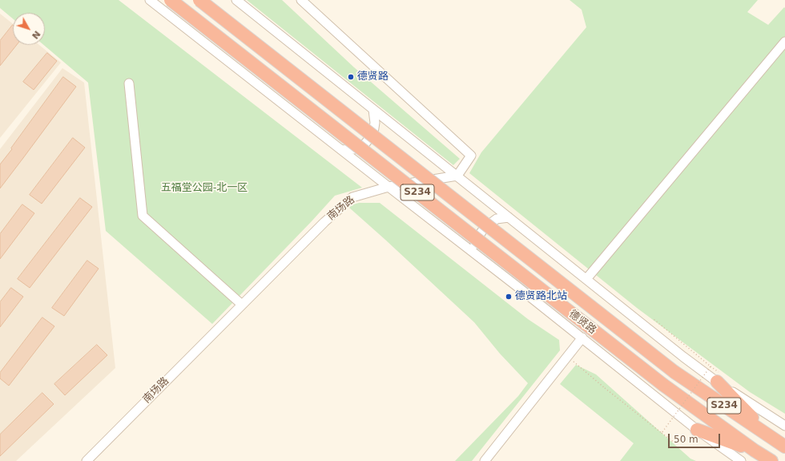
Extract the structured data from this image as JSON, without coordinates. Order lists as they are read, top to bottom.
{
  "streets": {
    "highway": ["S234", "德贤路"],
    "street": ["南场路"]
  },
  "crossings": [
    ["南场路", "德贤路"]
  ],
  "parks": ["五福堂公园-北一区"],
  "places": ["德贤路", "德贤路北站"],
  "scale_bar": "50 m",
  "north": "bottom right"
}
